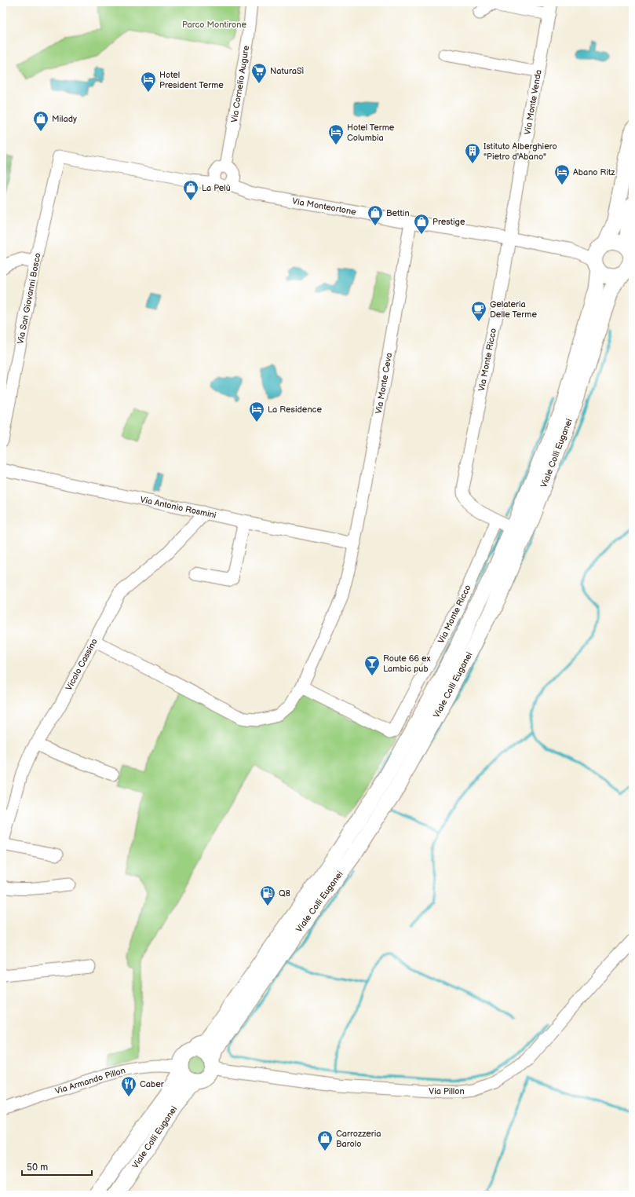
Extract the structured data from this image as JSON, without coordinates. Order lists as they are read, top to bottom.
{
  "streets": {
    "main road": ["Viale Colli Euganei"],
    "street": [
      "Via Cornelio Augure",
      "Via Monte Venda",
      "Via Monteortone",
      "Via San Giovanni Bosco",
      "Via Monte Ricco",
      "Via Monte Ceva",
      "Via Antonio Rosmini",
      "Vicolo Cassino",
      "Via Armando Pillon",
      "Via Pillon"
    ]
  },
  "crossings": [
    ["Via Cornelio Augure", "Via Monteortone"],
    ["Via Monte Venda", "Via Monteortone"],
    ["Via Monte Venda", "Via Monte Ricco"],
    ["Via Monteortone", "Via San Giovanni Bosco"],
    ["Via Monteortone", "Via Monte Ricco"],
    ["Via Monteortone", "Via Monte Ceva"],
    ["Via Monte Ricco", "Via Monte Ceva"],
    ["Via Monte Ricco", "Viale Colli Euganei"],
    ["Via Monte Ceva", "Via Antonio Rosmini"],
    ["Via Monte Ceva", "Vicolo Cassino"],
    ["Viale Colli Euganei", "Via Armando Pillon"],
    ["Viale Colli Euganei", "Via Pillon"],
    ["Via Antonio Rosmini", "Vicolo Cassino"],
    ["Via Armando Pillon", "Via Pillon"]
  ],
  "parks": ["Parco Montirone"],
  "places": {
    "supermarket": ["NaturaSì"],
    "hotel": [
      "Hotel President Terme",
      "Hotel Terme Columbia",
      "Abano Ritz",
      "La Residence"
    ],
    "shop": [
      "Milady",
      "La Pelù",
      "Bettin",
      "Prestige",
      "Carrozzeria Barolo"
    ],
    "building": ["Istituto Alberghiero \"Pietro d'Abano\""],
    "cafe": ["Gelateria Delle Terme"],
    "bar": ["Route 66 ex Lambic pub"],
    "fuel station": ["Q8"],
    "restaurant": ["Caber"]
  },
  "scale_bar": "50 m"
}
